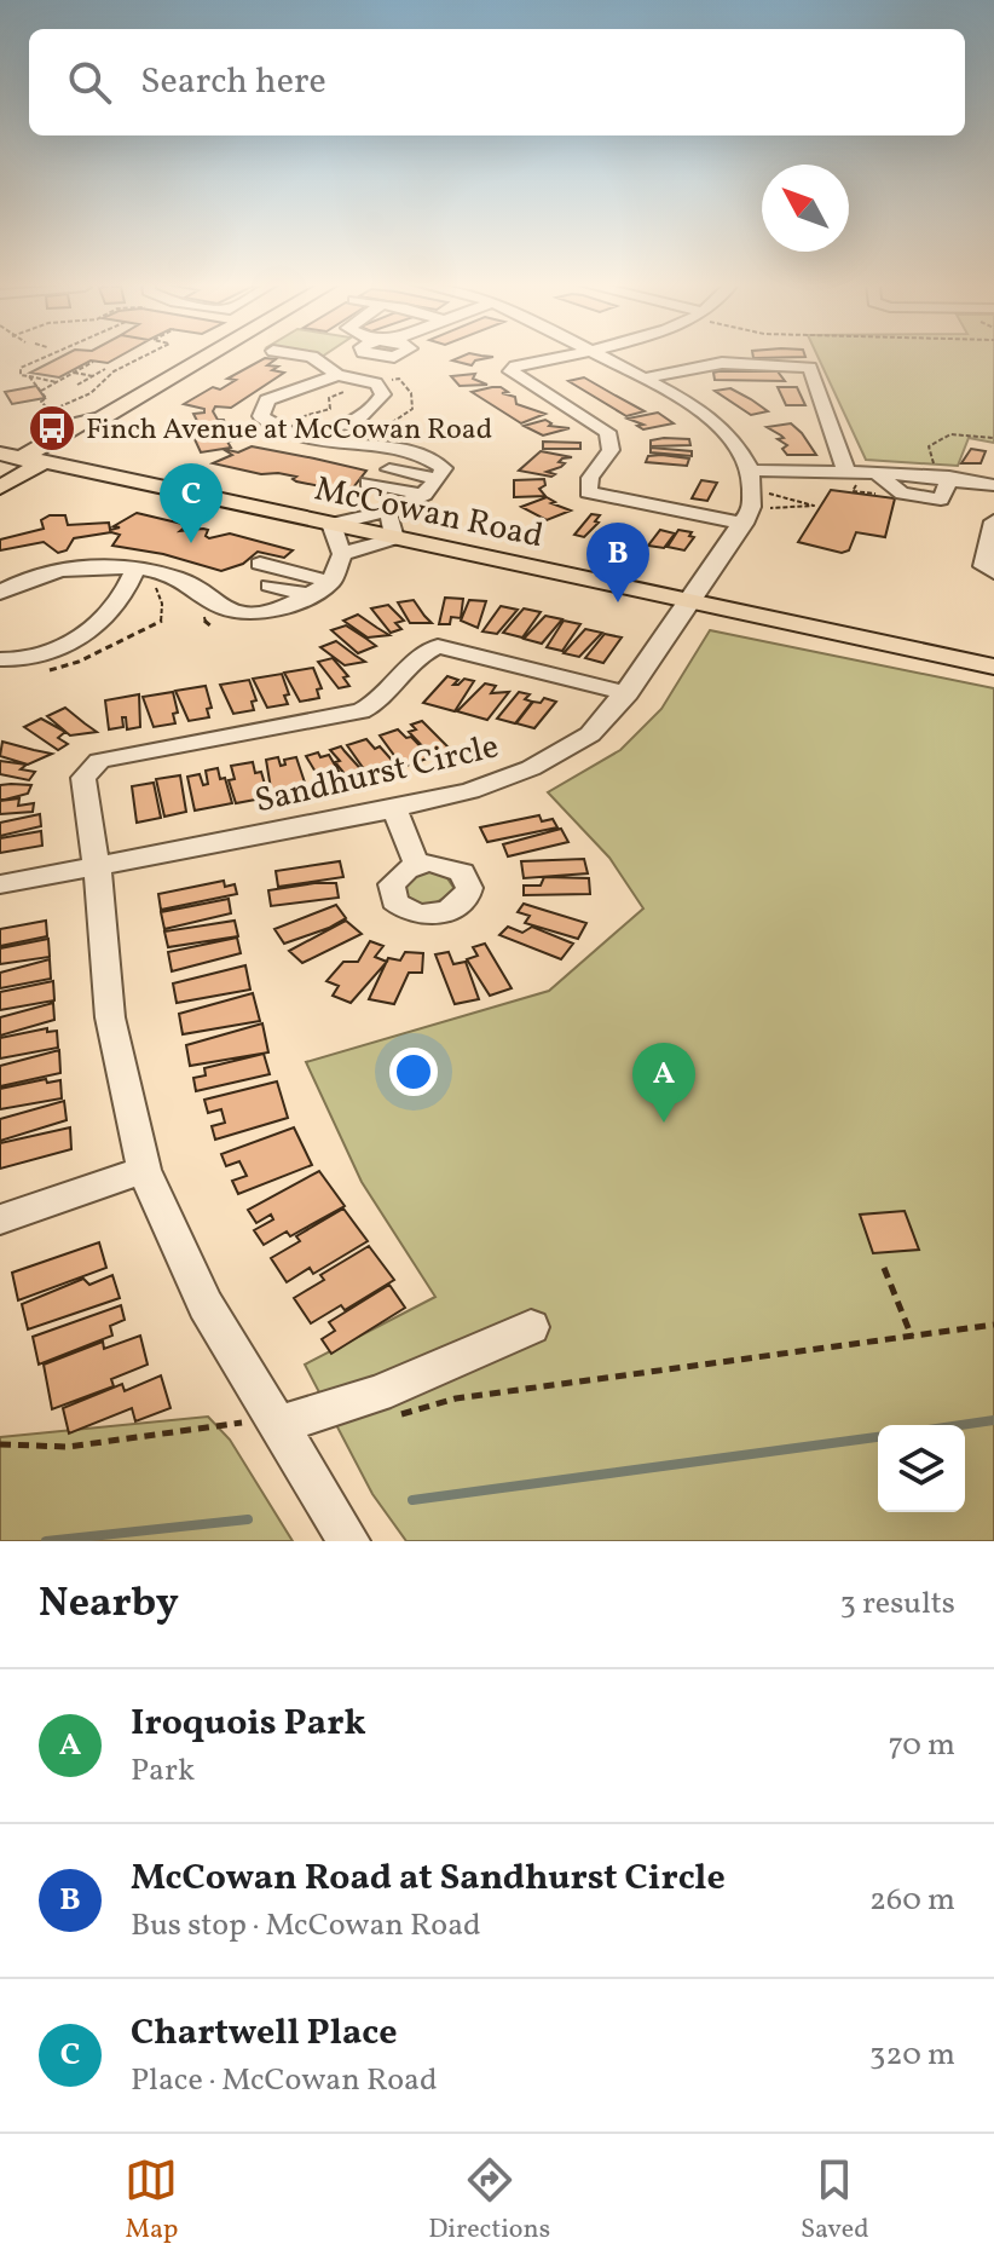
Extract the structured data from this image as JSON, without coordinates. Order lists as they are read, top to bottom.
{
  "streets": {
    "main road": ["McCowan Road"],
    "street": ["Sandhurst Circle"]
  },
  "crossings": [
    ["McCowan Road", "Sandhurst Circle"]
  ],
  "places": {
    "bus stop": ["Finch Avenue at McCowan Road"]
  },
  "north": "top left",
  "page": {
    "search": "Search here",
    "pins": ["C", "B", "A"],
    "heading": ["Nearby", "3 results"],
    "list": [
      {
        "mark": "A",
        "name": "Iroquois Park",
        "note": "Park",
        "value": "70 m"
      },
      {
        "mark": "B",
        "name": "McCowan Road at Sandhurst Circle",
        "note": "Bus stop · McCowan Road",
        "value": "260 m"
      },
      {
        "mark": "C",
        "name": "Chartwell Place",
        "note": "Place · McCowan Road",
        "value": "320 m"
      }
    ],
    "nav": ["Map", "Directions", "Saved"]
  }
}
